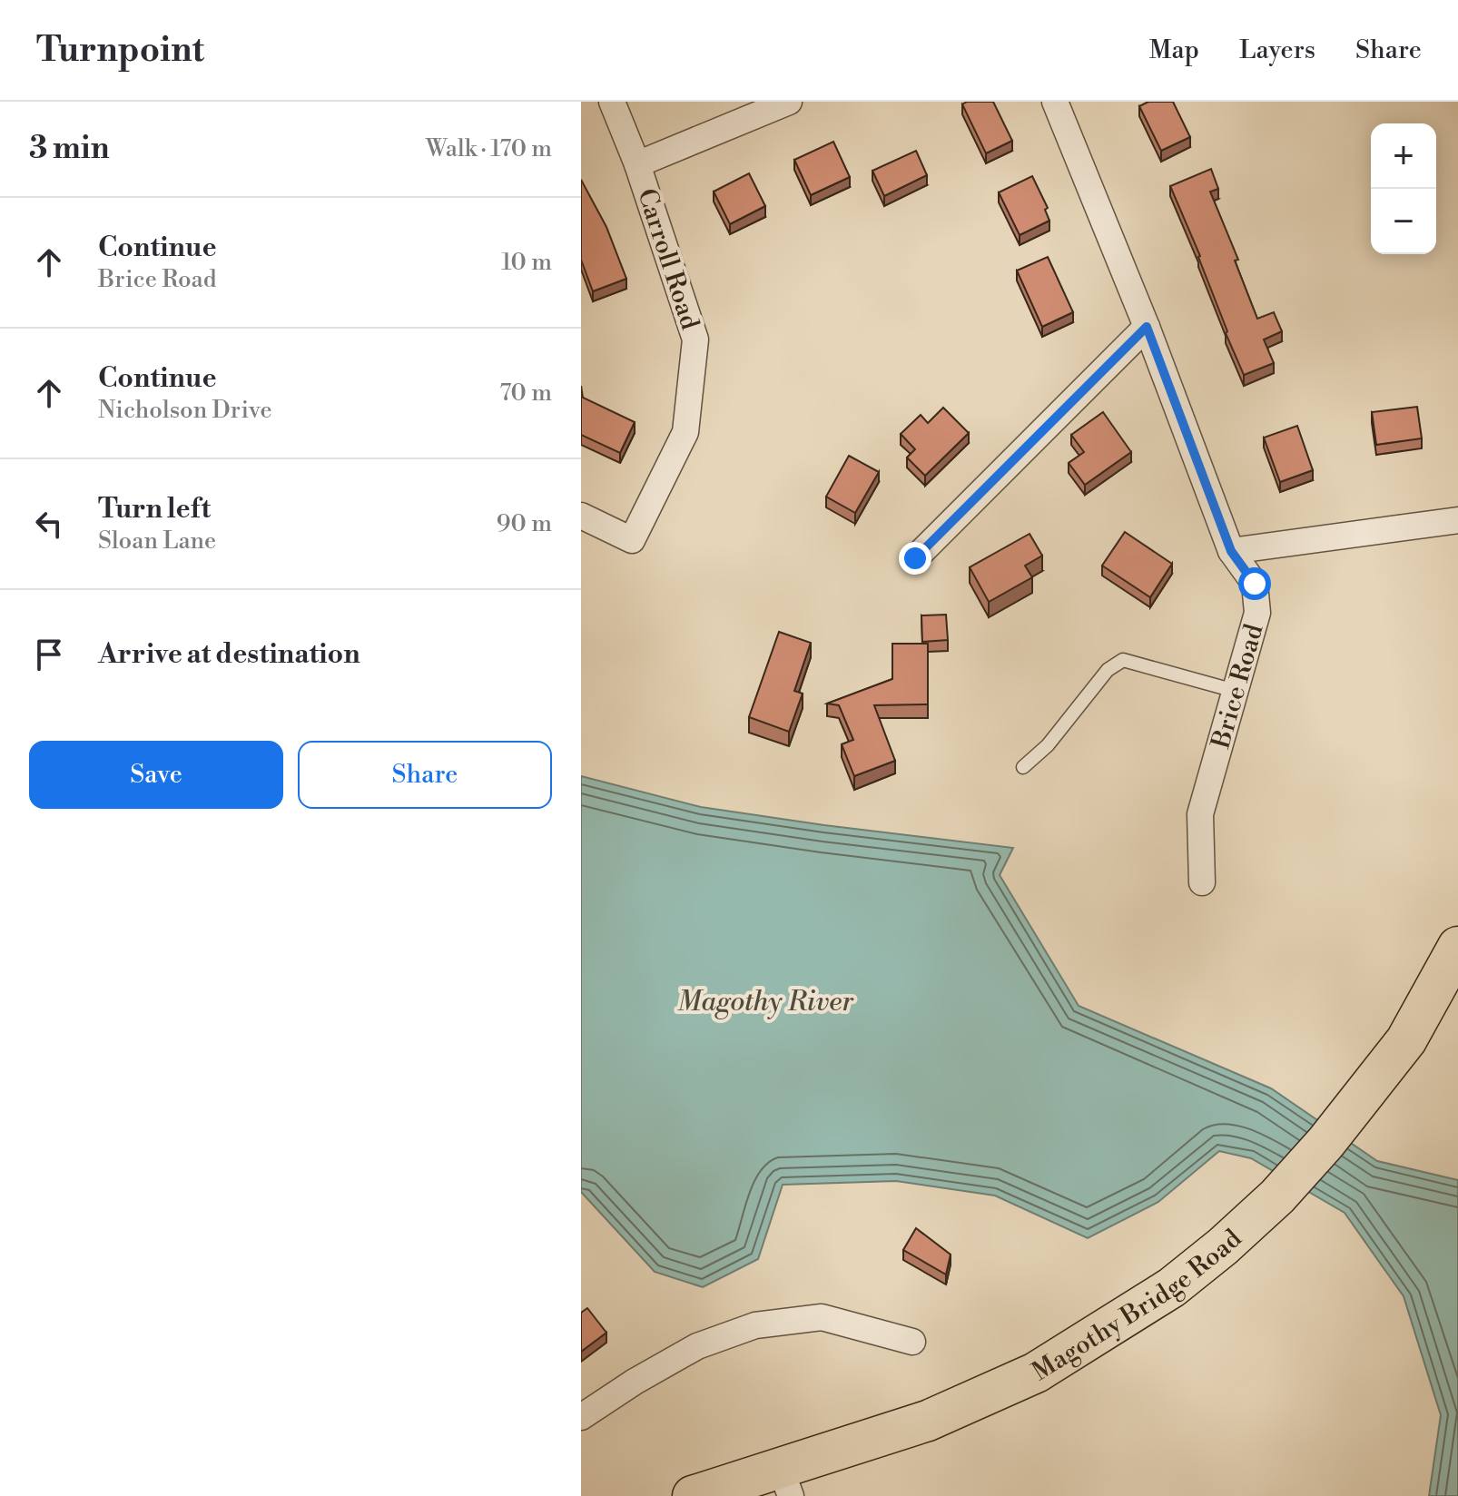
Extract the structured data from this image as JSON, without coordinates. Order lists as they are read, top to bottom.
{
  "streets": {
    "main road": ["Magothy Bridge Road"],
    "street": ["Carroll Road", "Brice Road"]
  },
  "water": ["Magothy River"],
  "page": {
    "header": "Turnpoint",
    "nav": ["Map", "Layers", "Share"],
    "heading": ["3 min", "Walk · 170 m"],
    "map_buttons": ["+", "−"],
    "list": [
      ["Continue", "Brice Road", "10 m"],
      ["Continue", "Nicholson Drive", "70 m"],
      ["Turn left", "Sloan Lane", "90 m"],
      "Arrive at destination"
    ],
    "buttons": ["Save", "Share"]
  }
}
